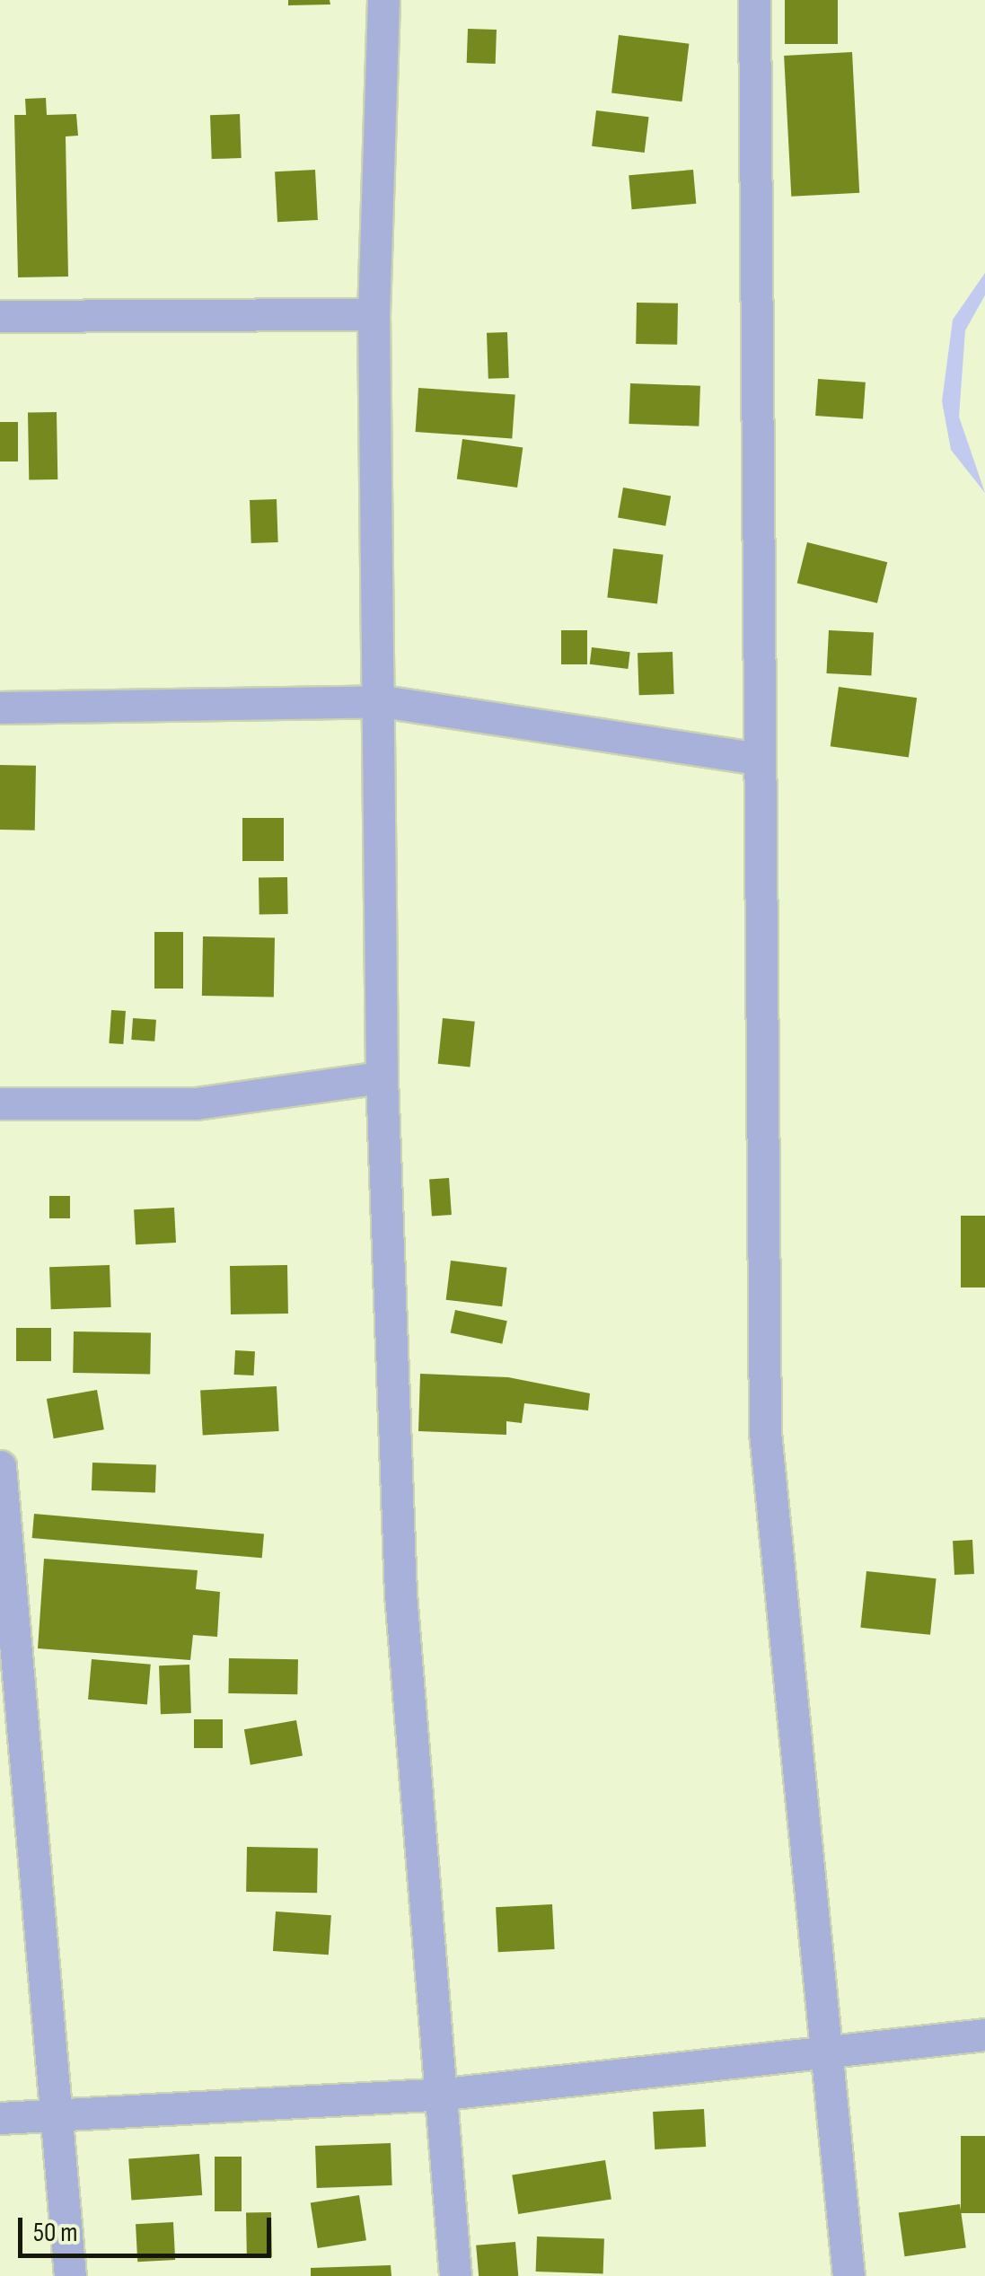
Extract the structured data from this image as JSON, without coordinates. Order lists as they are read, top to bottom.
{
  "scale_bar": "50 m"
}
